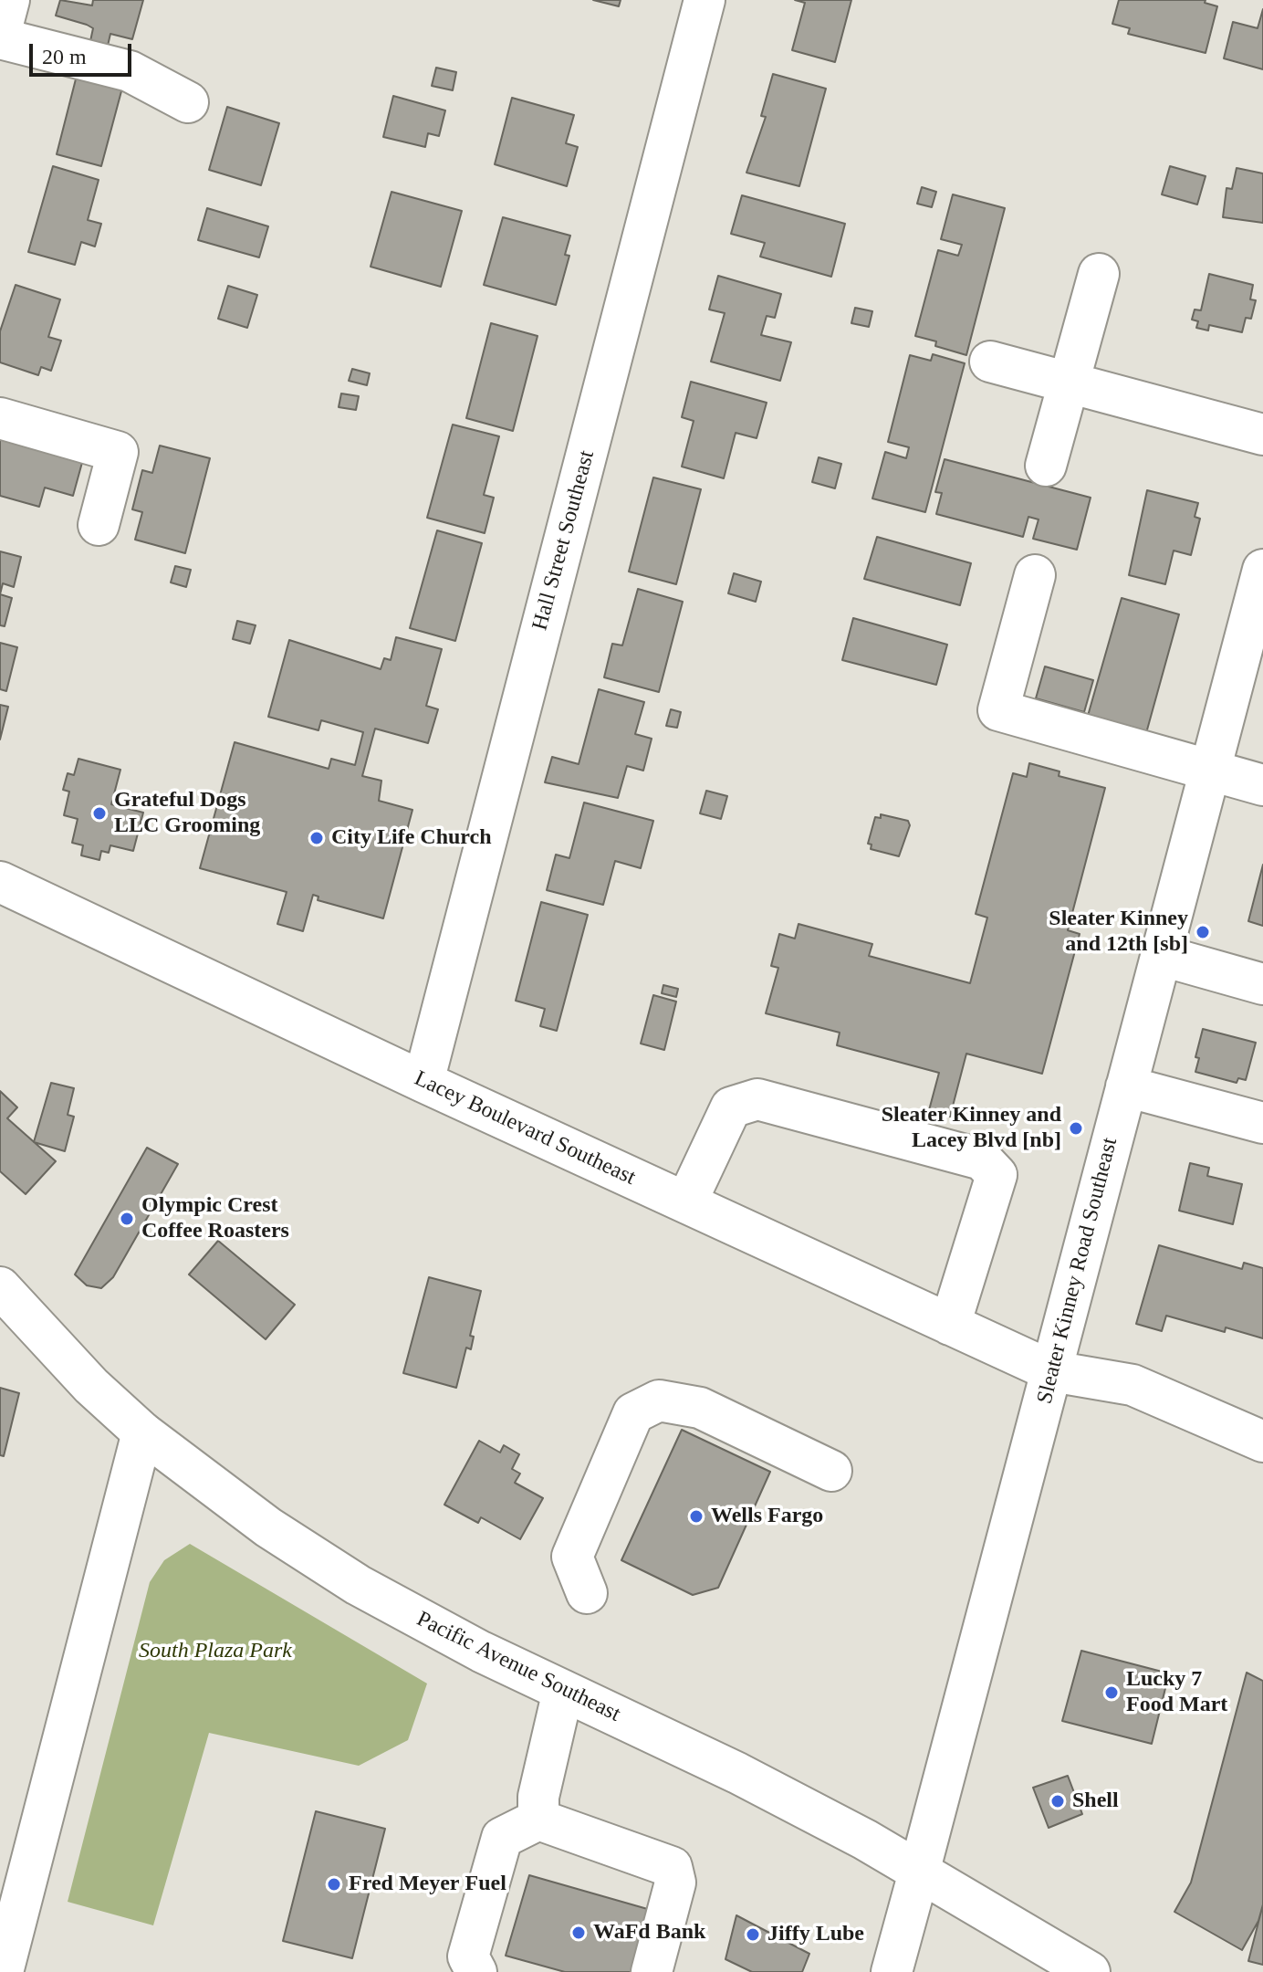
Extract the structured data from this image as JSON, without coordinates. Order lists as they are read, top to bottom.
{
  "streets": {
    "street": [
      "Hall Street Southeast",
      "Lacey Boulevard Southeast",
      "Sleater Kinney Road Southeast",
      "Pacific Avenue Southeast"
    ]
  },
  "crossings": [
    ["Hall Street Southeast", "Lacey Boulevard Southeast"],
    ["Lacey Boulevard Southeast", "Sleater Kinney Road Southeast"],
    ["Sleater Kinney Road Southeast", "Pacific Avenue Southeast"]
  ],
  "parks": ["South Plaza Park"],
  "places": [
    "Grateful Dogs LLC Grooming",
    "City Life Church",
    "Sleater Kinney and 12th [sb]",
    "Sleater Kinney and Lacey Blvd [nb]",
    "Olympic Crest Coffee Roasters",
    "Wells Fargo",
    "Lucky 7 Food Mart",
    "Shell",
    "Fred Meyer Fuel",
    "WaFd Bank",
    "Jiffy Lube"
  ],
  "scale_bar": "20 m"
}
